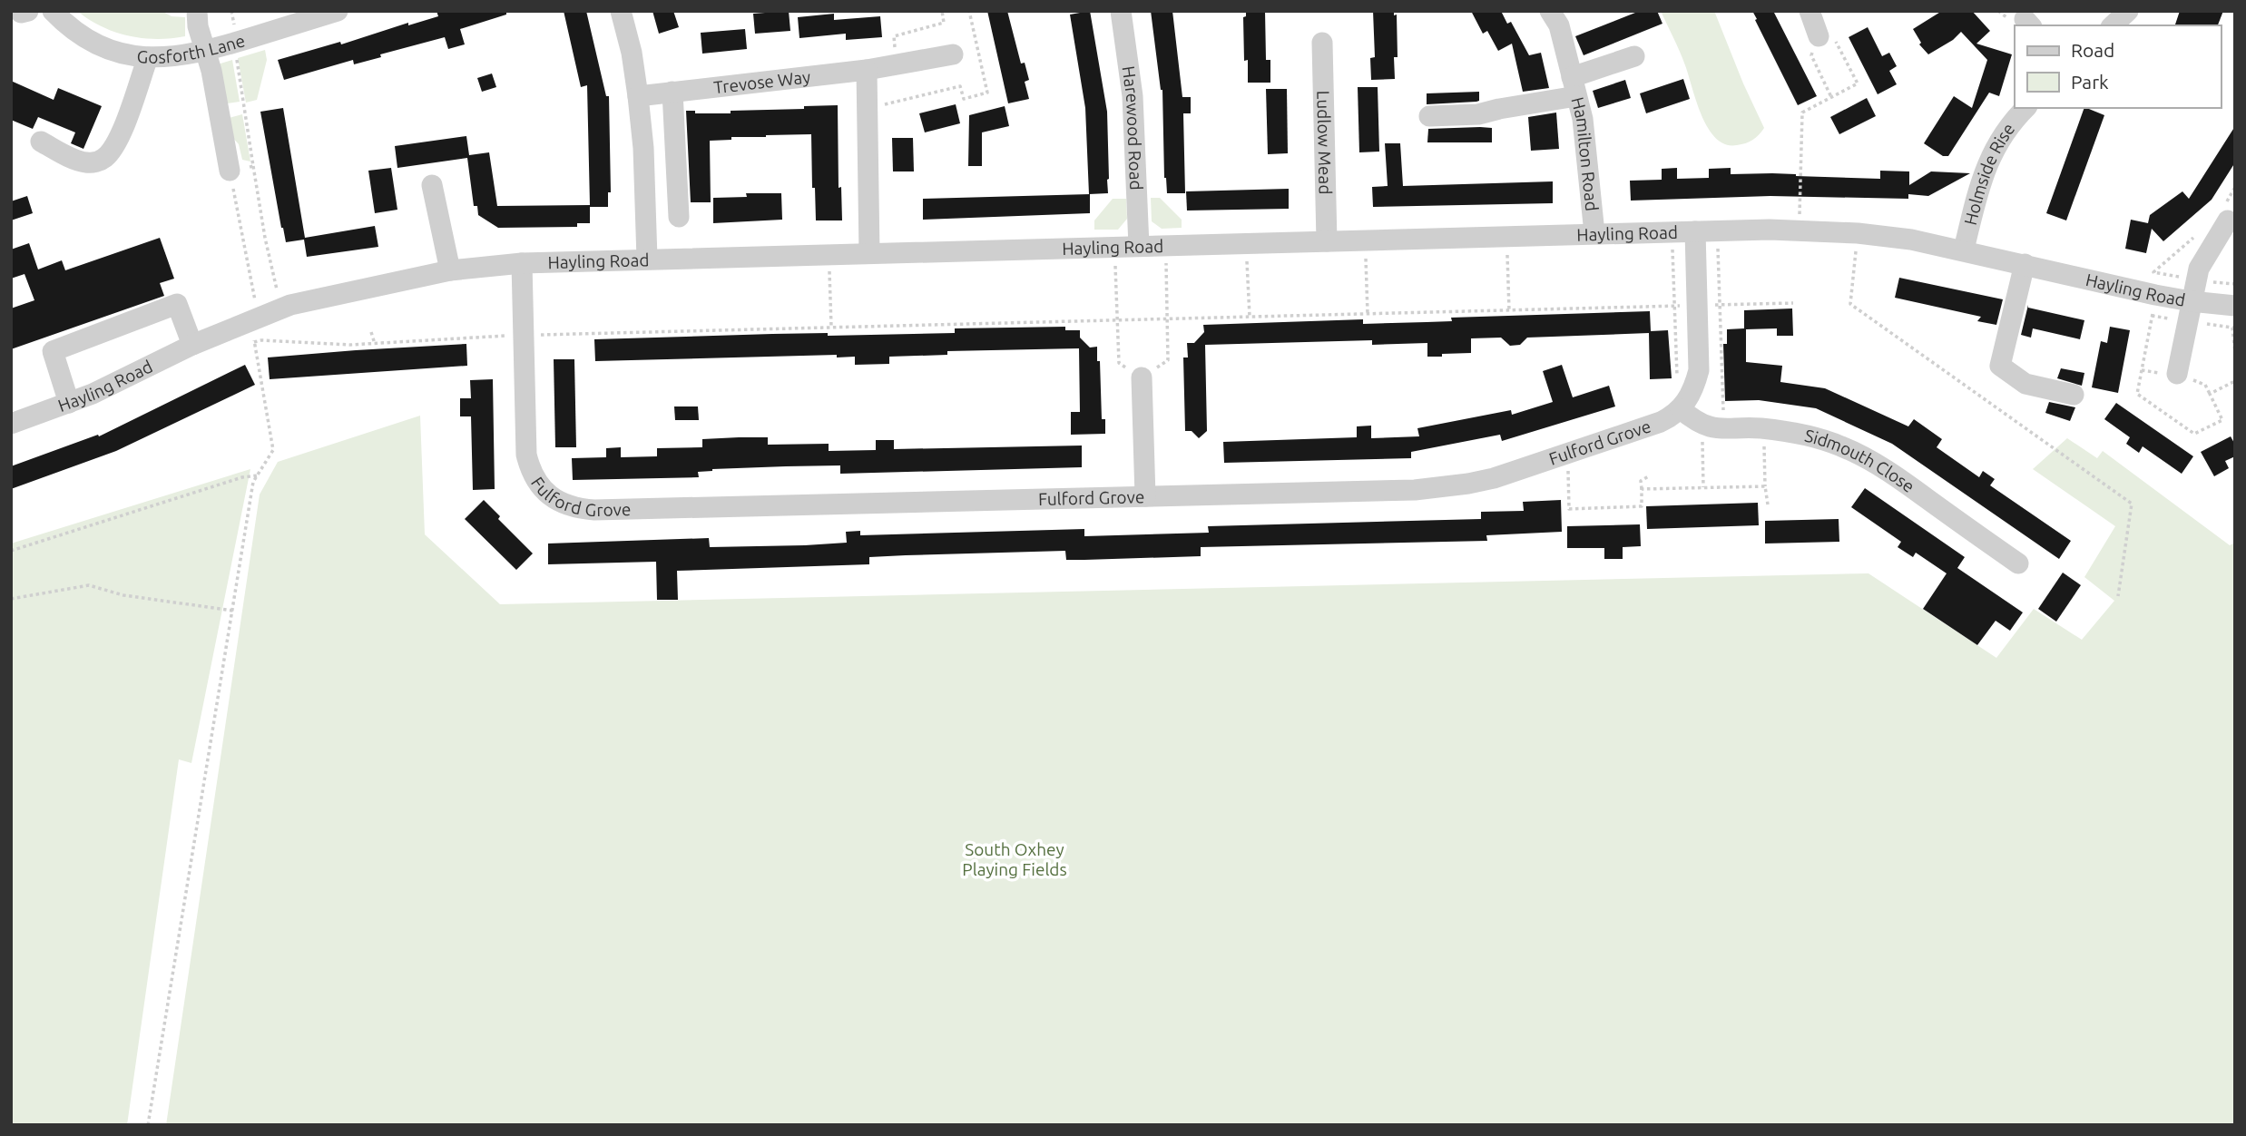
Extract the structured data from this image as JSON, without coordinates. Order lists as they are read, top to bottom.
{
  "streets": {
    "street": [
      "Gosforth Lane",
      "Trevose Way",
      "Harewood Road",
      "Ludlow Mead",
      "Hamilton Road",
      "Holmside Rise",
      "Hayling Road",
      "Fulford Grove",
      "Sidmouth Close"
    ]
  },
  "crossings": [
    ["Harewood Road", "Hayling Road"],
    ["Ludlow Mead", "Hayling Road"],
    ["Hamilton Road", "Hayling Road"],
    ["Holmside Rise", "Hayling Road"],
    ["Hayling Road", "Fulford Grove"],
    ["Fulford Grove", "Sidmouth Close"]
  ],
  "parks": ["South Oxhey Playing Fields"],
  "legend": ["Road", "Park"]
}
